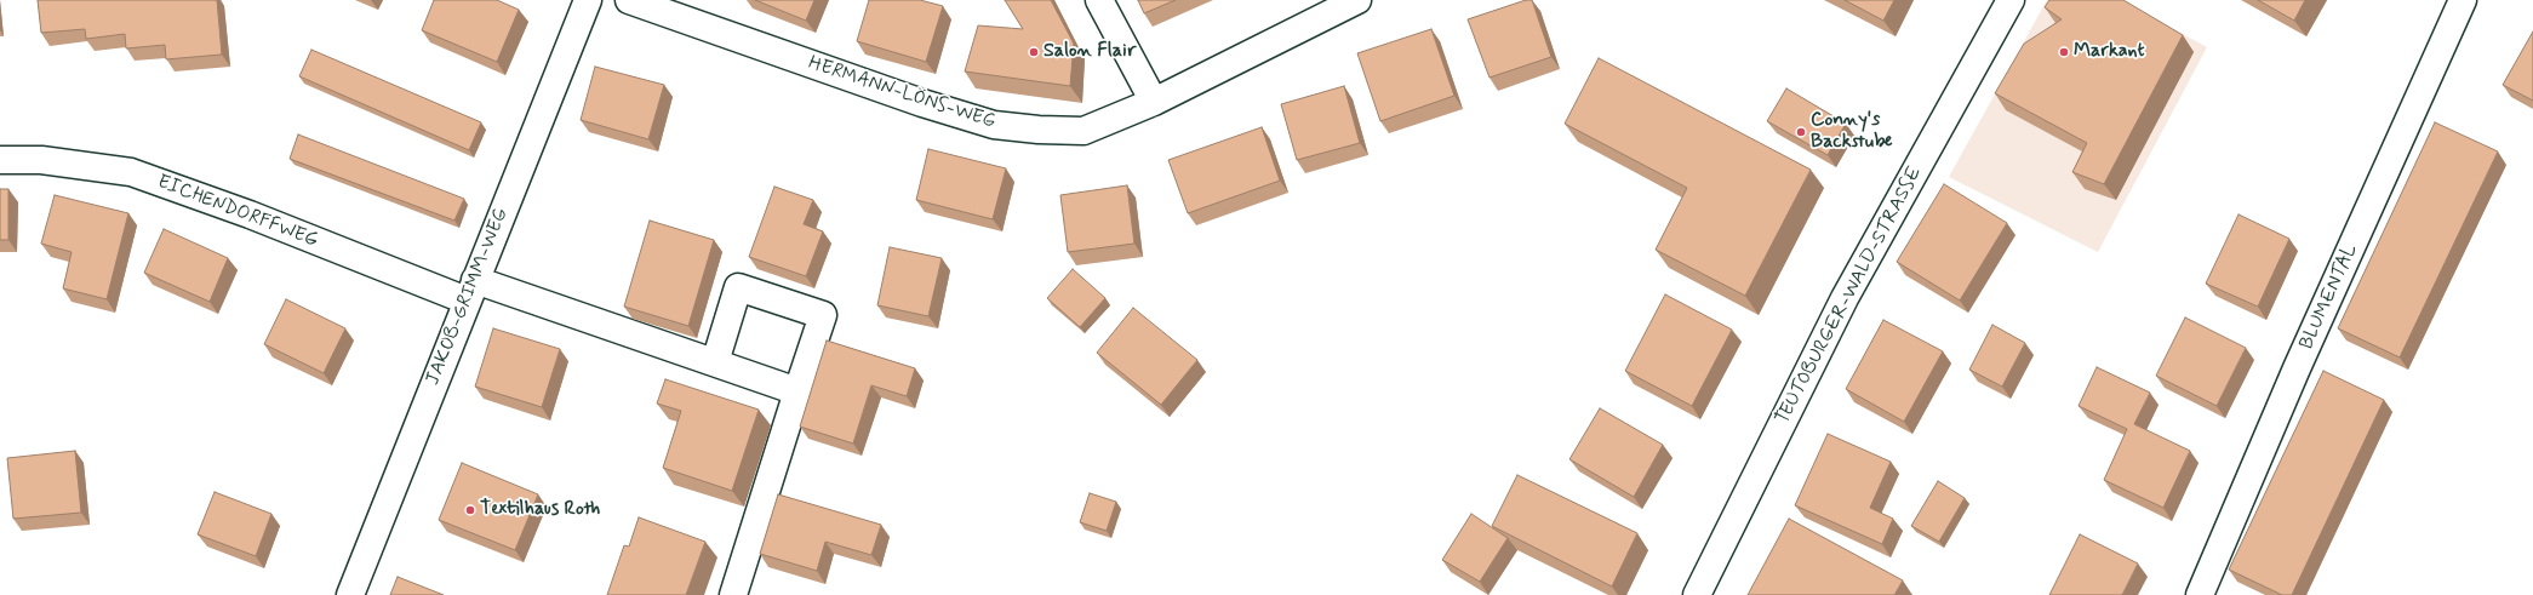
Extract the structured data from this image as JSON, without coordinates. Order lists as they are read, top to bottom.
{
  "streets": {
    "street": [
      "HERMANN-LÖNS-WEG",
      "EICHENDORFFWEG",
      "TEUTOBURGER-WALD-STRASSE",
      "JAKOB-GRIMM-WEG",
      "BLUMENTAL"
    ]
  },
  "crossings": [
    ["EICHENDORFFWEG", "JAKOB-GRIMM-WEG"]
  ],
  "places": [
    "Salon Flair",
    "Markant",
    "Conny's Backstube",
    "Textilhaus Roth"
  ]
}
